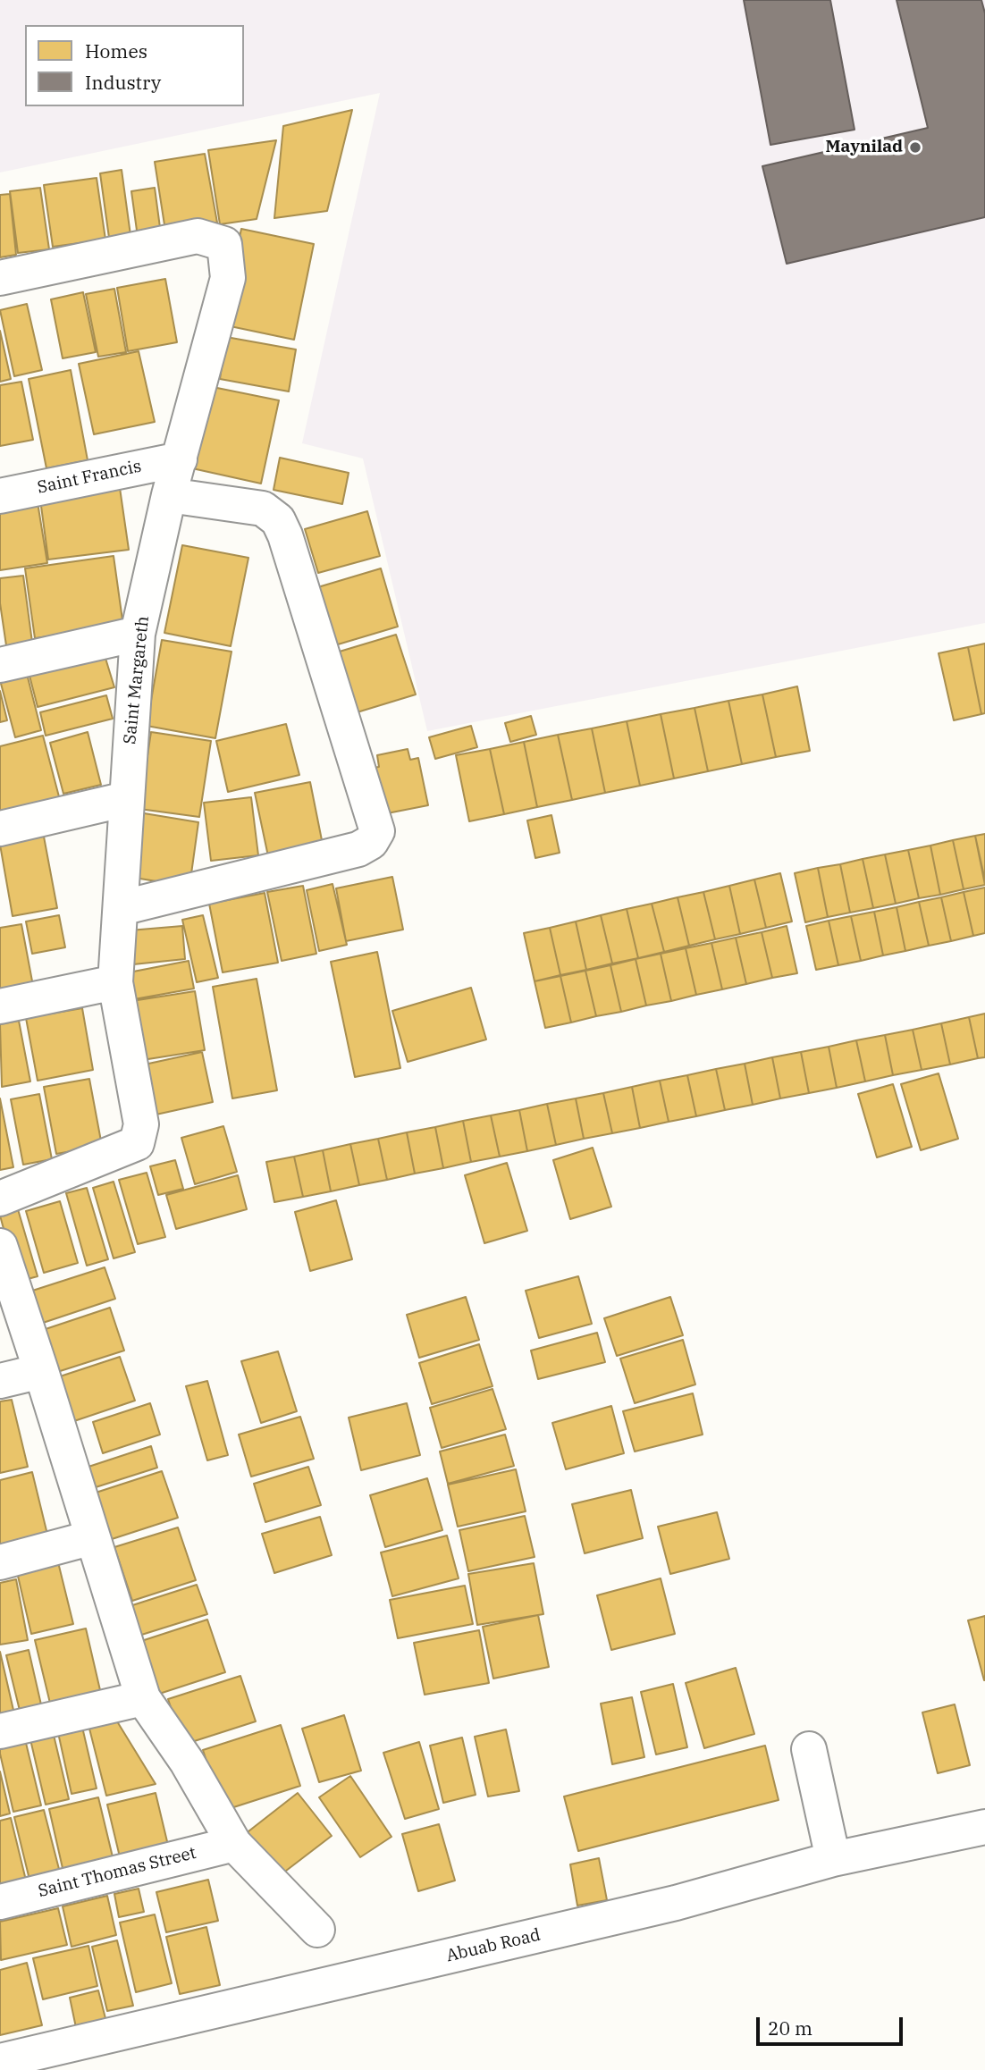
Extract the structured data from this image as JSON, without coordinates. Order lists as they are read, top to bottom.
{
  "streets": {
    "street": [
      "Saint Francis",
      "Saint Margareth",
      "Saint Thomas Street",
      "Abuab Road"
    ]
  },
  "crossings": [
    ["Saint Francis", "Saint Margareth"]
  ],
  "places": ["Maynilad"],
  "legend": ["Homes", "Industry"],
  "scale_bar": "20 m"
}
